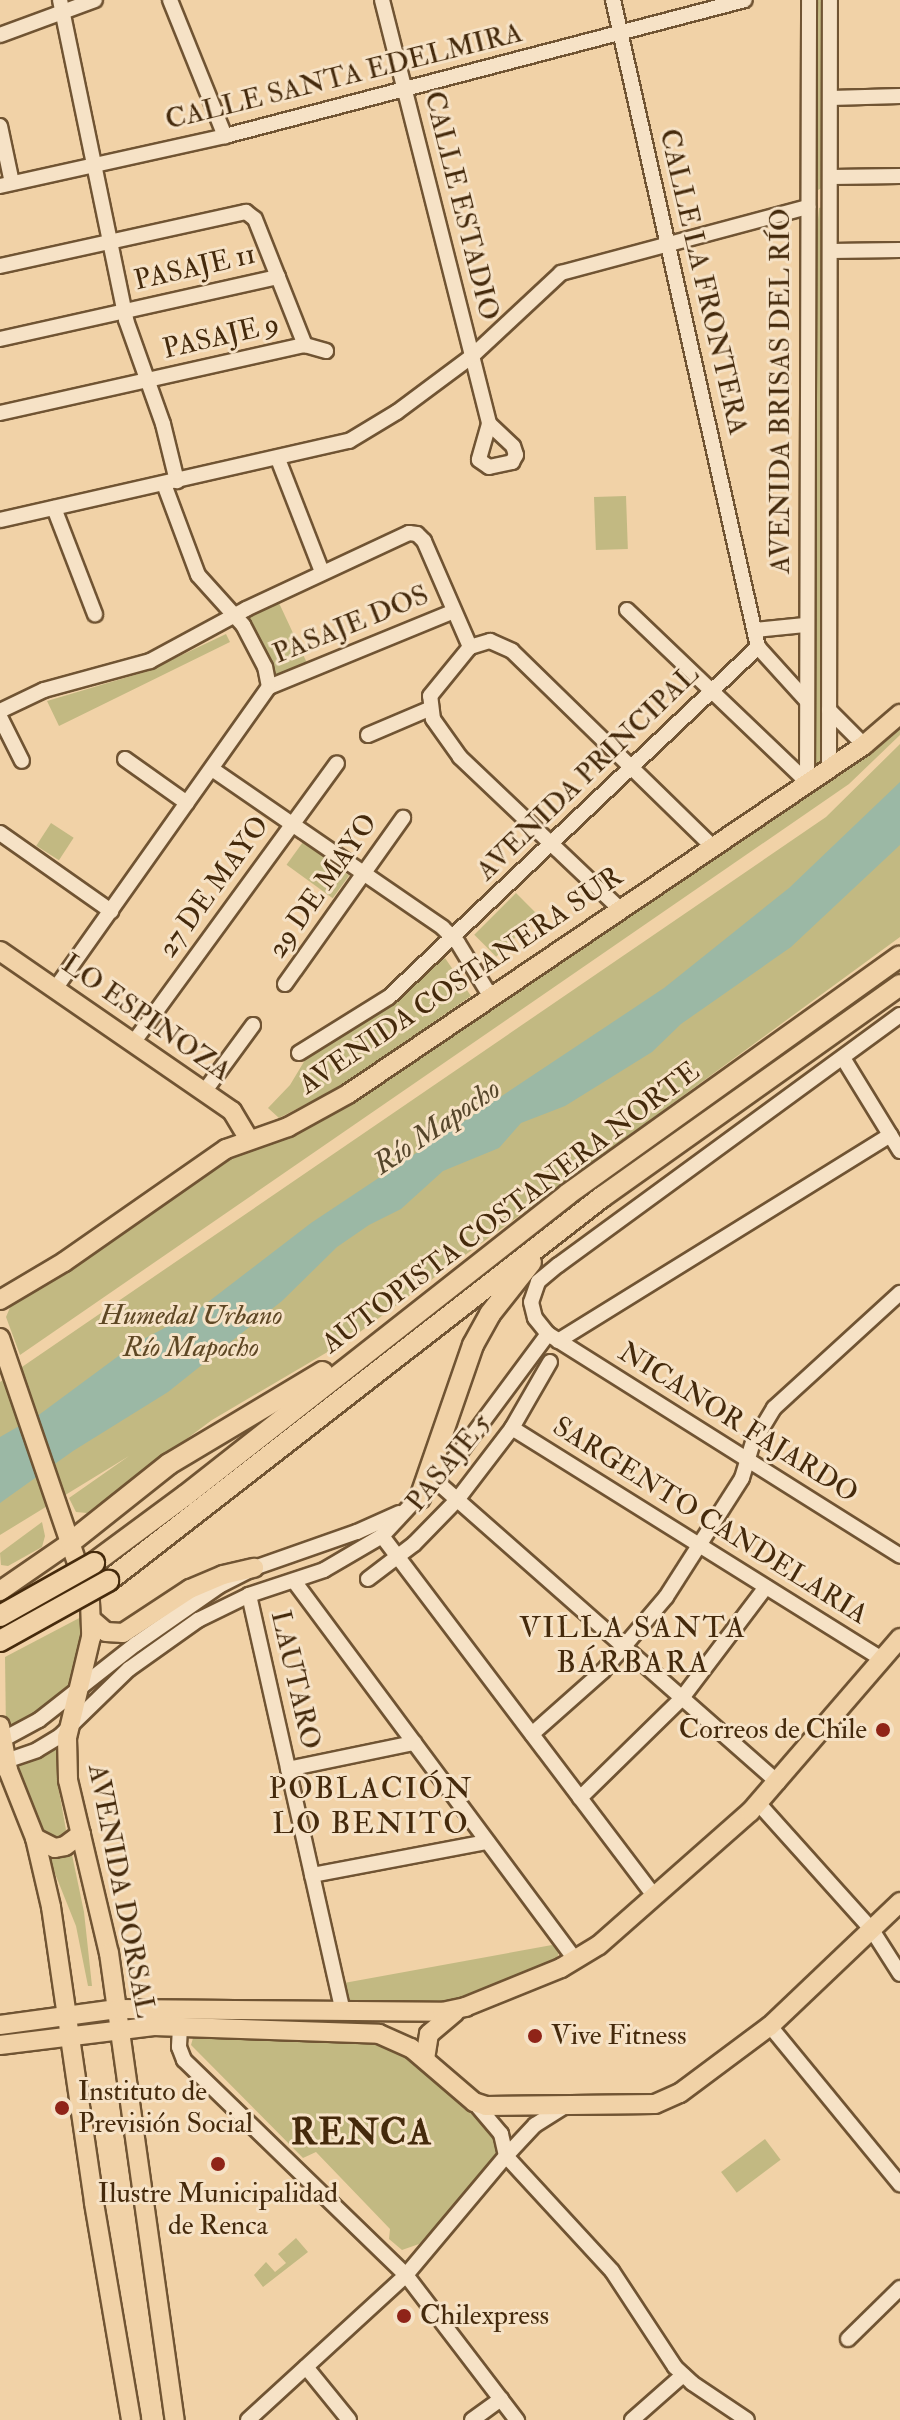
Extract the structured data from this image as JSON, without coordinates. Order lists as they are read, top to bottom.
{
  "streets": {
    "highway": ["AUTOPISTA COSTANERA NORTE"],
    "main road": ["AVENIDA COSTANERA SUR", "LO ESPINOZA", "AVENIDA DORSAL"],
    "street": [
      "CALLE SANTA EDELMIRA",
      "CALLE ESTADIO",
      "PASAJE 11",
      "CALLE LA FRONTERA",
      "PASAJE 9",
      "AVENIDA BRISAS DEL RÍO",
      "PASAJE DOS",
      "AVENIDA PRINCIPAL",
      "29 DE MAYO",
      "27 DE MAYO",
      "NICANOR FAJARDO",
      "PASAJE 5",
      "SARGENTO CANDELARIA",
      "LAUTARO"
    ]
  },
  "crossings": [
    ["CALLE SANTA EDELMIRA", "CALLE ESTADIO"],
    ["CALLE SANTA EDELMIRA", "CALLE LA FRONTERA"],
    ["CALLE LA FRONTERA", "AVENIDA PRINCIPAL"],
    ["AVENIDA BRISAS DEL RÍO", "AVENIDA COSTANERA SUR"],
    ["27 DE MAYO", "LO ESPINOZA"],
    ["AVENIDA COSTANERA SUR", "LO ESPINOZA"],
    ["PASAJE 5", "SARGENTO CANDELARIA"]
  ],
  "districts": ["VILLA SANTA BÁRBARA", "POBLACIÓN LO BENITO", "RENCA"],
  "water": ["Río Mapocho"],
  "parks": ["Humedal Urbano Río Mapocho"],
  "places": [
    "Correos de Chile",
    "Vive Fitness",
    "Instituto de Previsión Social",
    "Ilustre Municipalidad de Renca",
    "Chilexpress"
  ]
}
